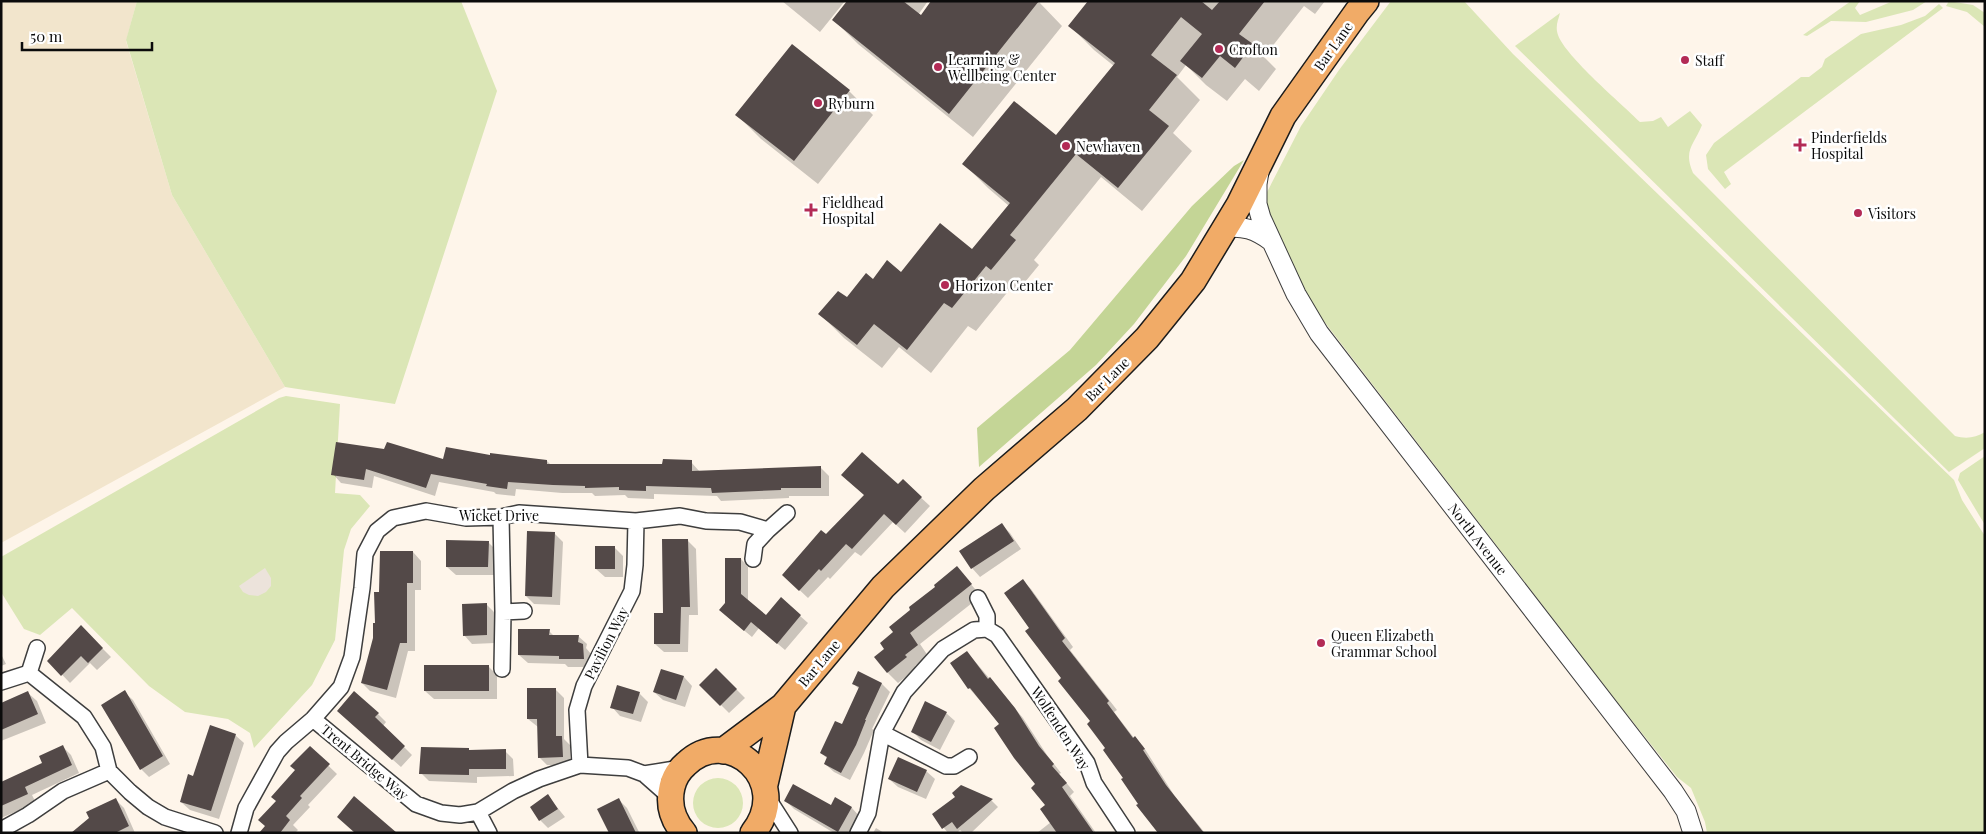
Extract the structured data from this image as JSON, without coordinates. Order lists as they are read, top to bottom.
{
  "streets": {
    "main road": ["Bar Lane"],
    "street": [
      "Wicket Drive",
      "North Avenue",
      "Pavilion Way",
      "Wolfenden Way",
      "Trent Bridge Way"
    ]
  },
  "crossings": [
    ["Bar Lane", "North Avenue"],
    ["Wicket Drive", "Pavilion Way"],
    ["Wicket Drive", "Trent Bridge Way"],
    ["Pavilion Way", "Trent Bridge Way"]
  ],
  "places": {
    "other": [
      "Crofton",
      "Staff",
      "Learning & Wellbeing Center",
      "Ryburn",
      "Newhaven",
      "Visitors",
      "Horizon Center",
      "Queen Elizabeth Grammar School"
    ],
    "health": ["Pinderfields Hospital", "Fieldhead Hospital"]
  },
  "scale_bar": "50 m"
}
